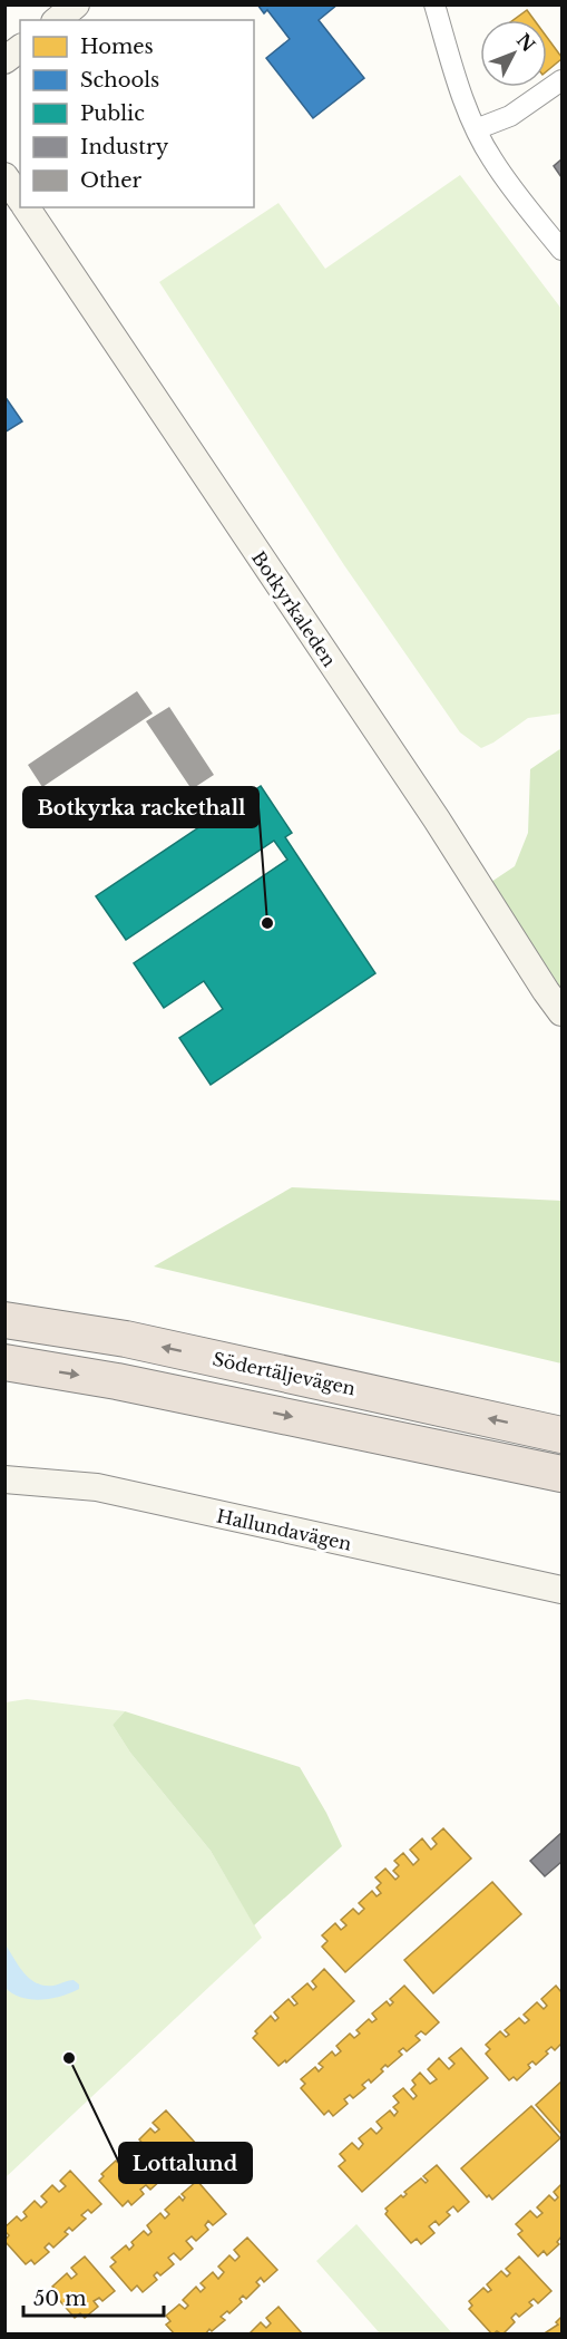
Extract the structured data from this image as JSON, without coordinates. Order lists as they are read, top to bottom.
{
  "streets": {
    "highway": ["Södertäljevägen"],
    "main road": ["Botkyrkaleden", "Hallundavägen"]
  },
  "places": ["Botkyrka rackethall", "Lottalund"],
  "legend": [
    "Homes",
    "Schools",
    "Public",
    "Industry",
    "Other"
  ],
  "scale_bar": "50 m",
  "north": "top right"
}
